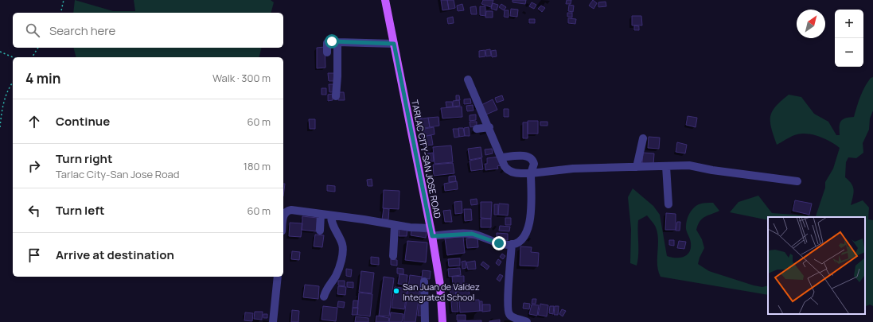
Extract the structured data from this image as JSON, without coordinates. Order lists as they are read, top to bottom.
{
  "streets": {
    "main road": ["TARLAC CITY-SAN JOSE ROAD"]
  },
  "places": ["San Juan de Valdez Integrated School"],
  "north": "top right",
  "page": {
    "map_buttons": ["+", "−"],
    "search": "Search here",
    "heading": ["4 min", "Walk · 300 m"],
    "list": [
      ["Continue", "60 m"],
      ["Turn right", "Tarlac City-San Jose Road", "180 m"],
      ["Turn left", "60 m"],
      "Arrive at destination"
    ]
  }
}
